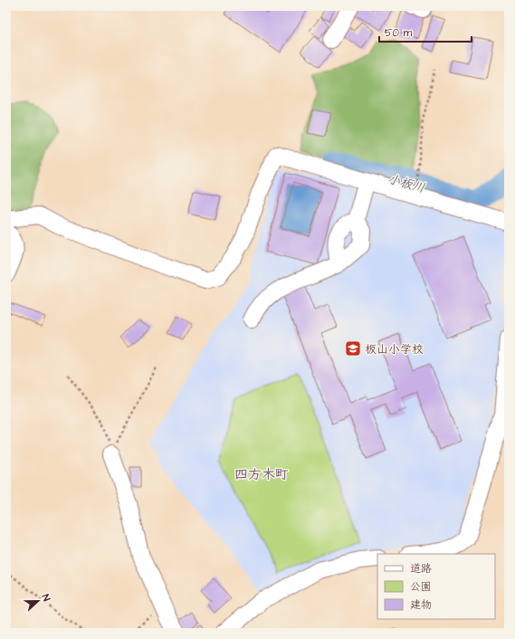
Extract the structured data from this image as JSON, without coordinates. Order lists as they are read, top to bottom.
{
  "districts": ["四方木町"],
  "water": ["小板川"],
  "places": {
    "school or university": ["板山小学校"]
  },
  "legend": ["道路", "公園", "建物"],
  "scale_bar": "50 m",
  "north": "right"
}
